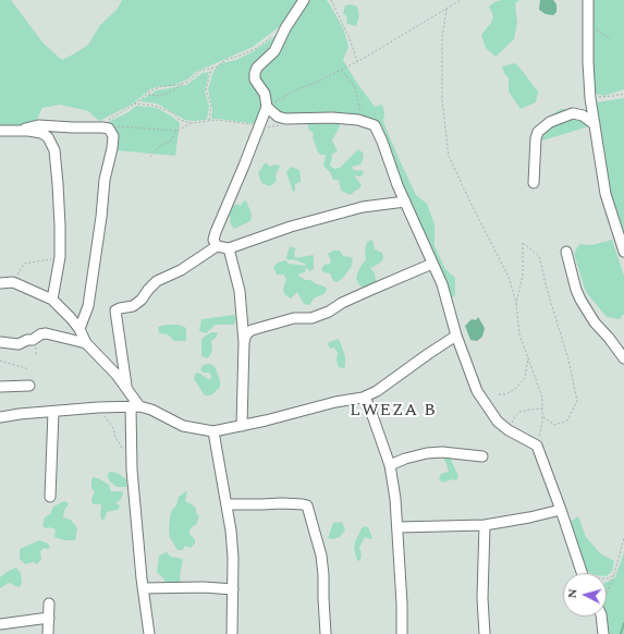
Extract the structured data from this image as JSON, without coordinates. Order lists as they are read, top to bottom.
{
  "districts": ["LWEZA B"],
  "north": "left"
}
